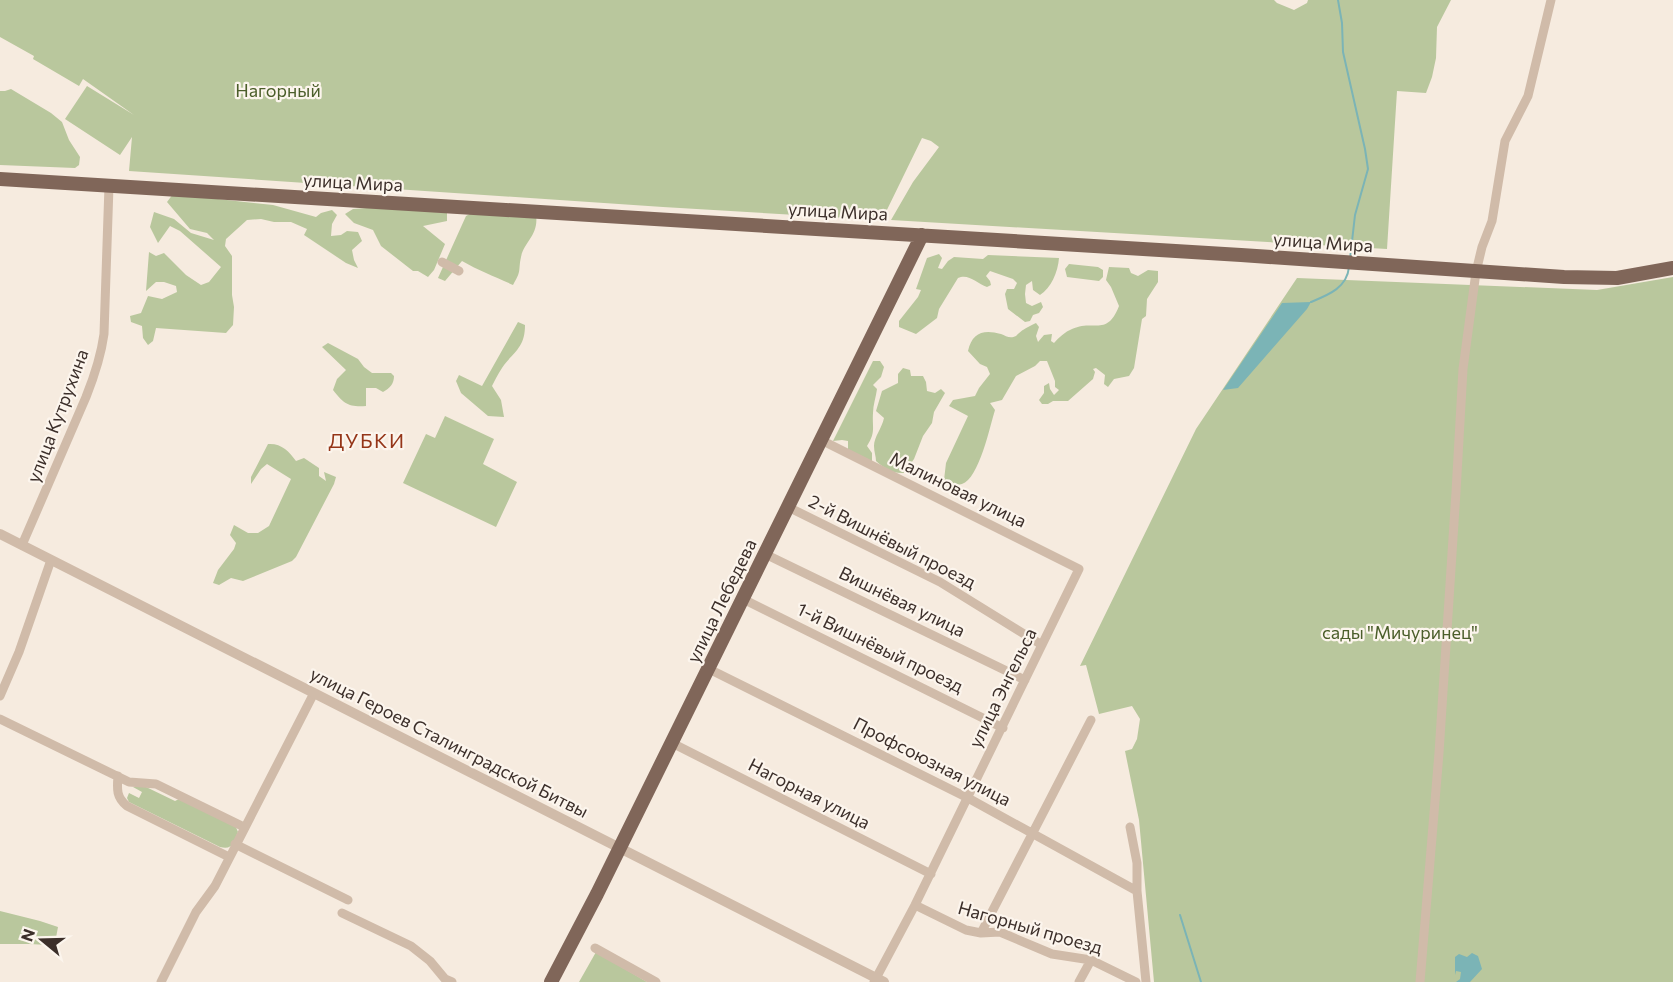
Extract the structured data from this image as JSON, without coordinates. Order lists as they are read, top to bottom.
{
  "streets": {
    "main road": ["улица Мира", "улица Лебедева"],
    "street": [
      "улица Кутрухина",
      "Малиновая улица",
      "2-й Вишнёвый проезд",
      "Вишнёвая улица",
      "1-й Вишнёвый проезд",
      "улица Энгельса",
      "улица Героев Сталинградской Битвы",
      "Профсоюзная улица",
      "Нагорная улица",
      "Нагорный проезд"
    ]
  },
  "crossings": [
    ["улица Мира", "улица Кутрухина"],
    ["улица Мира", "улица Лебедева"],
    ["улица Кутрухина", "улица Героев Сталинградской Битвы"],
    ["Малиновая улица", "улица Лебедева"],
    ["Малиновая улица", "улица Энгельса"],
    ["2-й Вишнёвый проезд", "улица Лебедева"],
    ["2-й Вишнёвый проезд", "улица Энгельса"],
    ["улица Лебедева", "Вишнёвая улица"],
    ["улица Лебедева", "1-й Вишнёвый проезд"],
    ["улица Лебедева", "улица Героев Сталинградской Битвы"],
    ["улица Лебедева", "Профсоюзная улица"],
    ["улица Лебедева", "Нагорная улица"],
    ["Вишнёвая улица", "улица Энгельса"],
    ["1-й Вишнёвый проезд", "улица Энгельса"],
    ["улица Энгельса", "улица Героев Сталинградской Битвы"],
    ["улица Энгельса", "Профсоюзная улица"],
    ["улица Энгельса", "Нагорная улица"],
    ["улица Энгельса", "Нагорный проезд"]
  ],
  "districts": ["ДУБКИ"],
  "parks": ["Нагорный", "сады \"Мичуринец\""],
  "north": "left"
}
